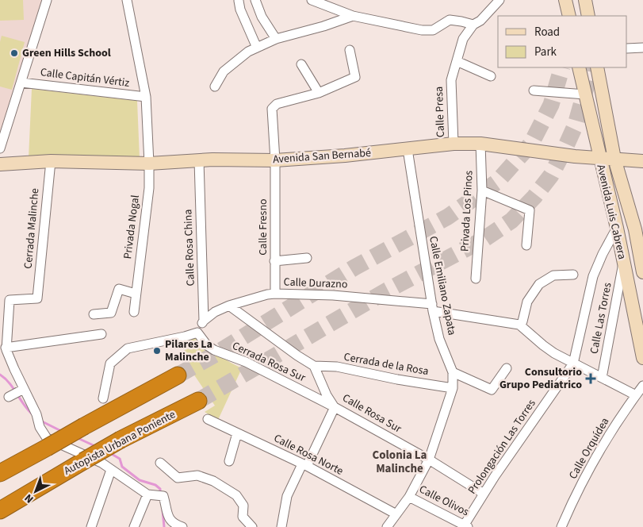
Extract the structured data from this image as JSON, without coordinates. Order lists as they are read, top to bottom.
{
  "streets": {
    "highway": ["Autopista Urbana Poniente"],
    "main road": ["Avenida San Bernabé", "Avenida Luis Cabrera"],
    "street": [
      "Calle Capitán Vértiz",
      "Calle Presa",
      "Privada Los Pinos",
      "Privada Nogal",
      "Calle Fresno",
      "Cerrada Malinche",
      "Calle Rosa China",
      "Calle Durazno",
      "Calle Emiliano Zapata",
      "Calle Las Torres",
      "Cerrada Rosa Sur",
      "Cerrada de la Rosa",
      "Calle Rosa Sur",
      "Prolongación Las Torres",
      "Calle Orquídea",
      "Calle Rosa Norte",
      "Calle Olivos"
    ]
  },
  "crossings": [
    ["Calle Capitán Vértiz", "Avenida San Bernabé"],
    ["Calle Capitán Vértiz", "Privada Nogal"],
    ["Calle Presa", "Avenida San Bernabé"],
    ["Avenida San Bernabé", "Privada Los Pinos"],
    ["Avenida San Bernabé", "Avenida Luis Cabrera"],
    ["Avenida San Bernabé", "Privada Nogal"],
    ["Avenida San Bernabé", "Calle Fresno"],
    ["Avenida San Bernabé", "Cerrada Malinche"],
    ["Avenida San Bernabé", "Calle Rosa China"],
    ["Avenida San Bernabé", "Calle Emiliano Zapata"],
    ["Avenida Luis Cabrera", "Calle Las Torres"],
    ["Avenida Luis Cabrera", "Prolongación Las Torres"],
    ["Calle Fresno", "Calle Durazno"],
    ["Calle Rosa China", "Calle Durazno"],
    ["Calle Rosa China", "Cerrada Rosa Sur"],
    ["Calle Durazno", "Calle Emiliano Zapata"],
    ["Calle Emiliano Zapata", "Cerrada de la Rosa"],
    ["Calle Emiliano Zapata", "Calle Rosa Sur"],
    ["Calle Emiliano Zapata", "Calle Rosa Norte"],
    ["Calle Emiliano Zapata", "Calle Olivos"],
    ["Cerrada Rosa Sur", "Calle Rosa Sur"],
    ["Cerrada de la Rosa", "Calle Rosa Sur"],
    ["Calle Rosa Sur", "Prolongación Las Torres"],
    ["Prolongación Las Torres", "Calle Olivos"]
  ],
  "districts": ["Colonia La Malinche"],
  "places": {
    "other": ["Green Hills School", "Pilares La Malinche"],
    "health": ["Consultorio Grupo Pediatrico"]
  },
  "legend": ["Road", "Park"],
  "north": "bottom left"
}
